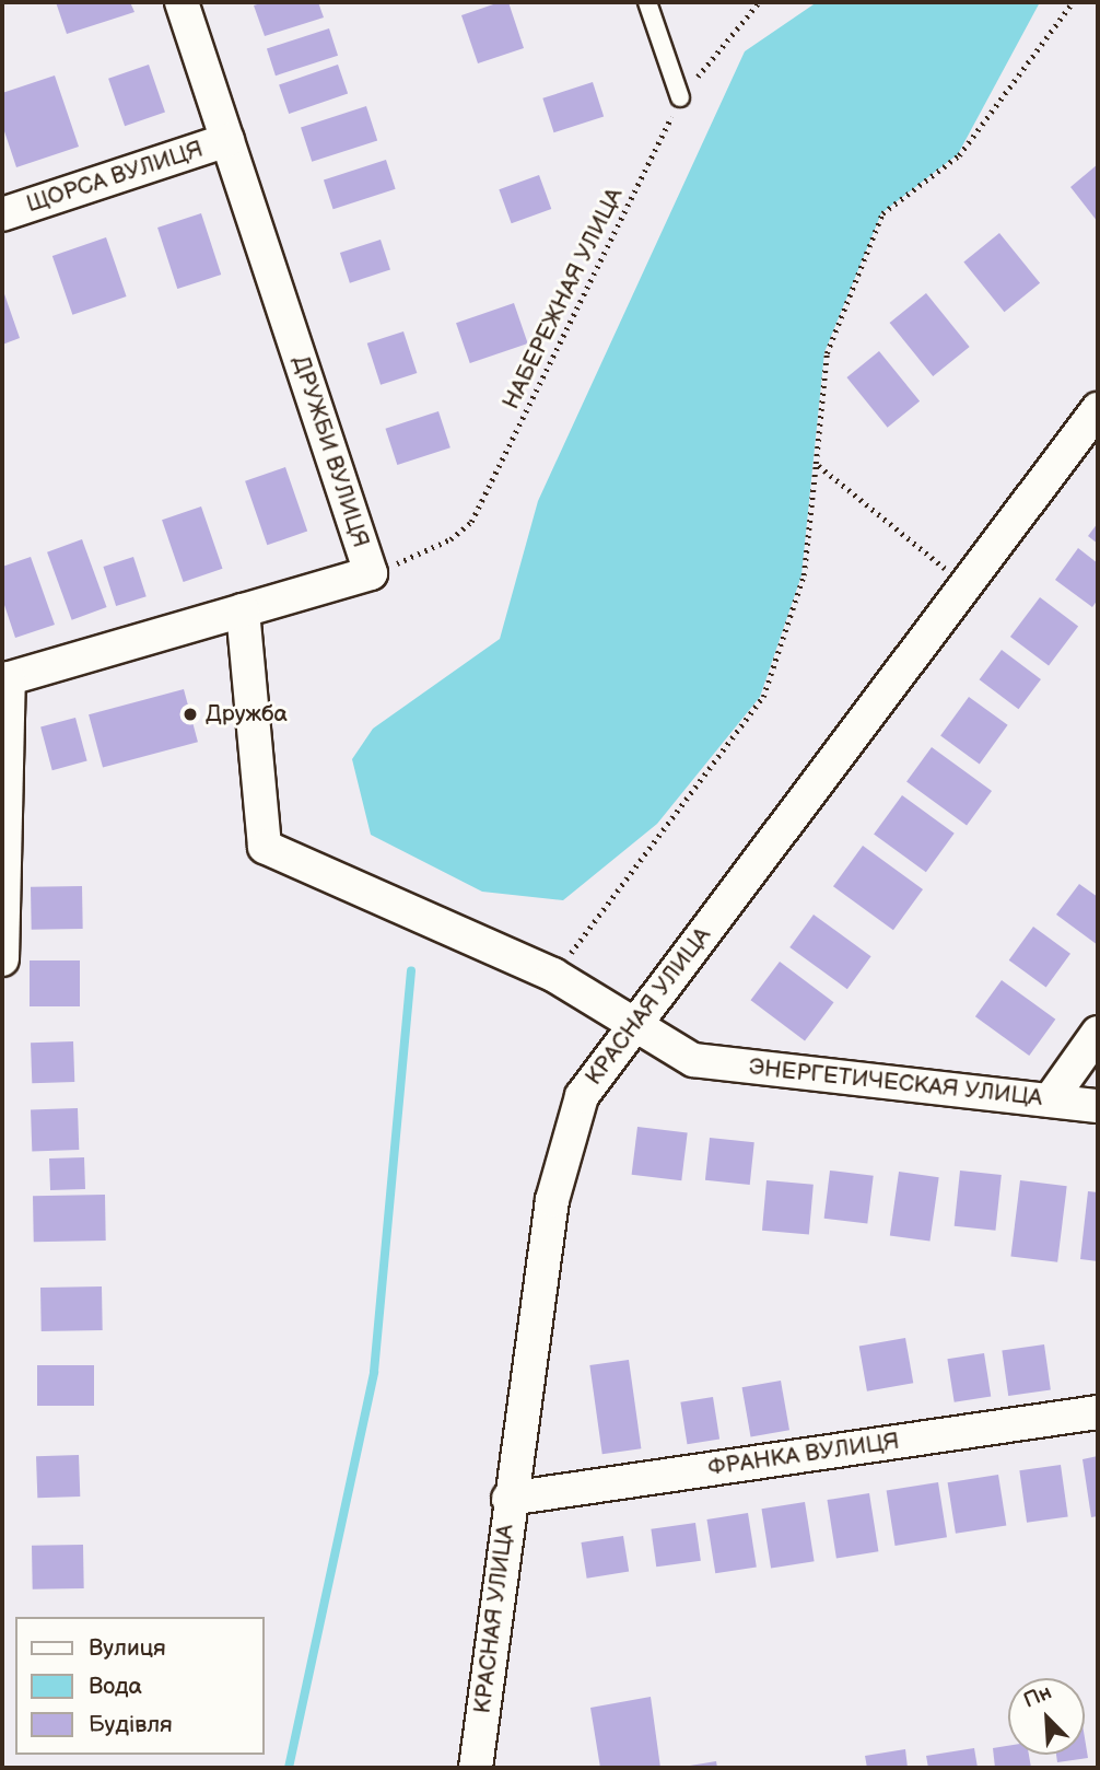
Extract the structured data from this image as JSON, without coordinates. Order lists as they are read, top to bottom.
{
  "streets": {
    "street": [
      "ЩОРСА ВУЛИЦЯ",
      "ДРУЖБИ ВУЛИЦЯ",
      "КРАСНАЯ УЛИЦА",
      "ЭНЕРГЕТИЧЕСКАЯ УЛИЦА",
      "ФРАНКА ВУЛИЦЯ"
    ],
    "path": ["НАБЕРЕЖНАЯ УЛИЦА"]
  },
  "crossings": [
    ["ЩОРСА ВУЛИЦЯ", "ДРУЖБИ ВУЛИЦЯ"],
    ["НАБЕРЕЖНАЯ УЛИЦА", "ДРУЖБИ ВУЛИЦЯ"],
    ["КРАСНАЯ УЛИЦА", "ЭНЕРГЕТИЧЕСКАЯ УЛИЦА"],
    ["КРАСНАЯ УЛИЦА", "ФРАНКА ВУЛИЦЯ"]
  ],
  "places": ["Дружба"],
  "legend": ["Вулиця", "Вода", "Будівля"],
  "north": "top left"
}
